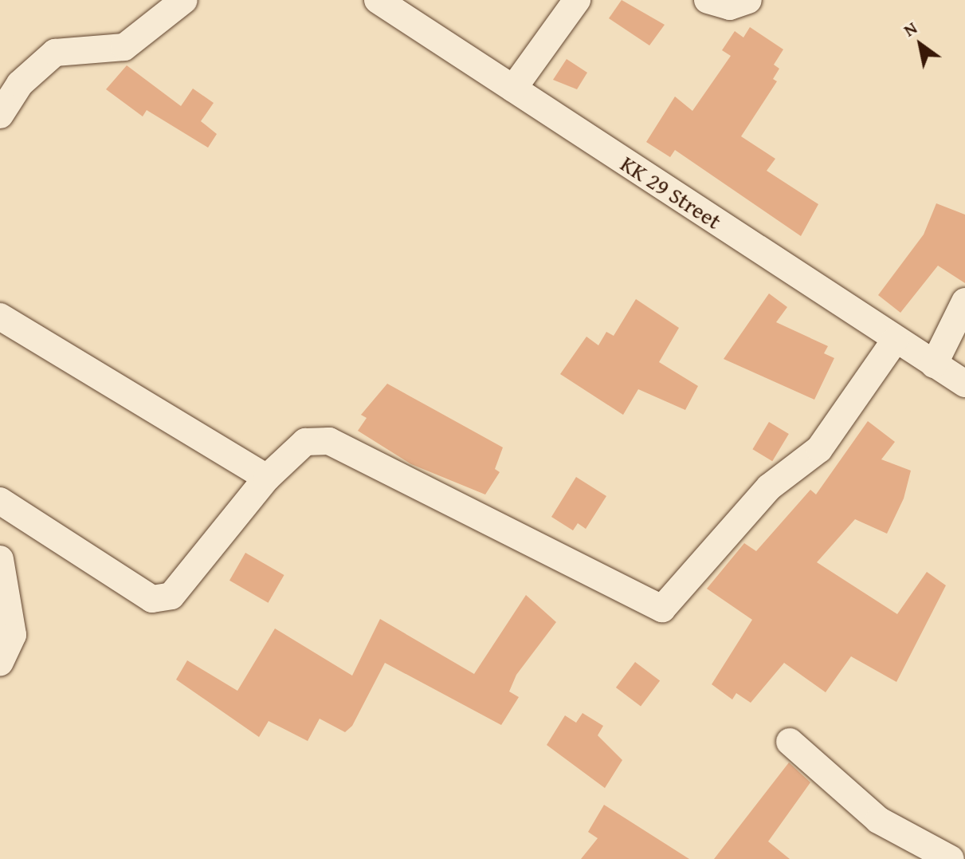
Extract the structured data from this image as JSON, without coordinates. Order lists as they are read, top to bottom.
{
  "streets": {
    "street": ["KK 29 Street"]
  },
  "north": "top left"
}
